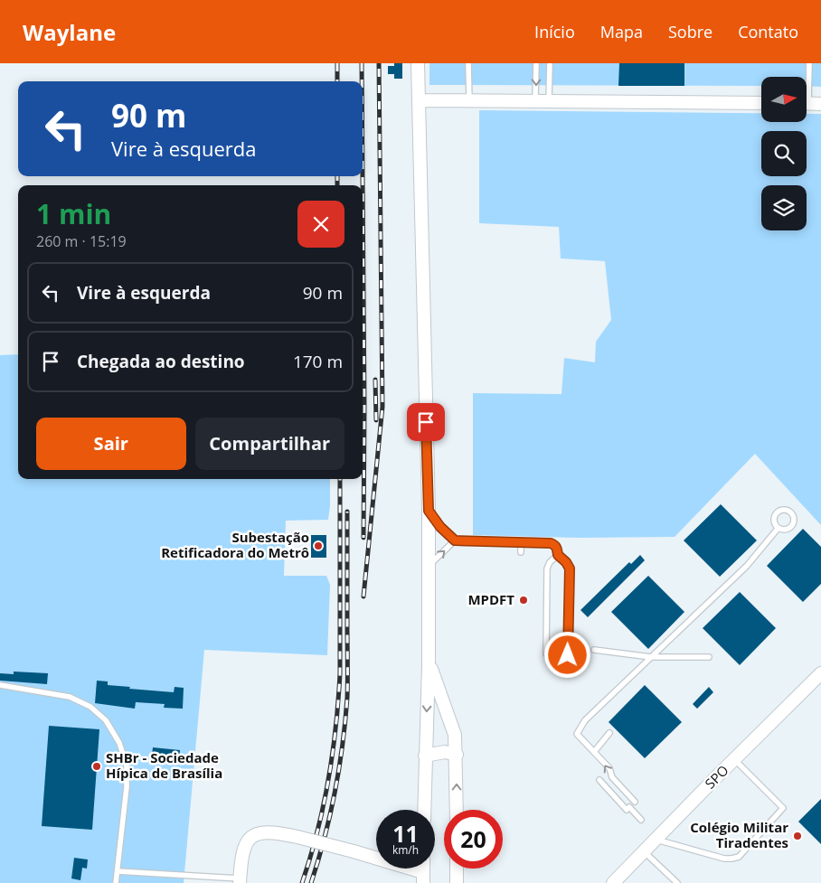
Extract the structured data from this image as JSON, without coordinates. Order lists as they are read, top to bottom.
{
  "streets": {
    "street": ["SPO"]
  },
  "places": [
    "Subestação Retificadora do Metrô",
    "MPDFT",
    "SHBr - Sociedade Hípica de Brasília",
    "Colégio Militar Tiradentes"
  ],
  "north": "right",
  "page": {
    "header": "Waylane",
    "nav": [
      "Início",
      "Mapa",
      "Sobre",
      "Contato"
    ],
    "turn": ["90 m", "Vire à esquerda"],
    "heading": ["1 min", "260 m · 15:19"],
    "list": [
      {
        "name": "Vire à esquerda",
        "value": "90 m"
      },
      {
        "name": "Chegada ao destino",
        "value": "170 m"
      }
    ],
    "buttons": ["Sair", "Compartilhar"],
    "speed": "11 km/h",
    "limit": "20"
  }
}
